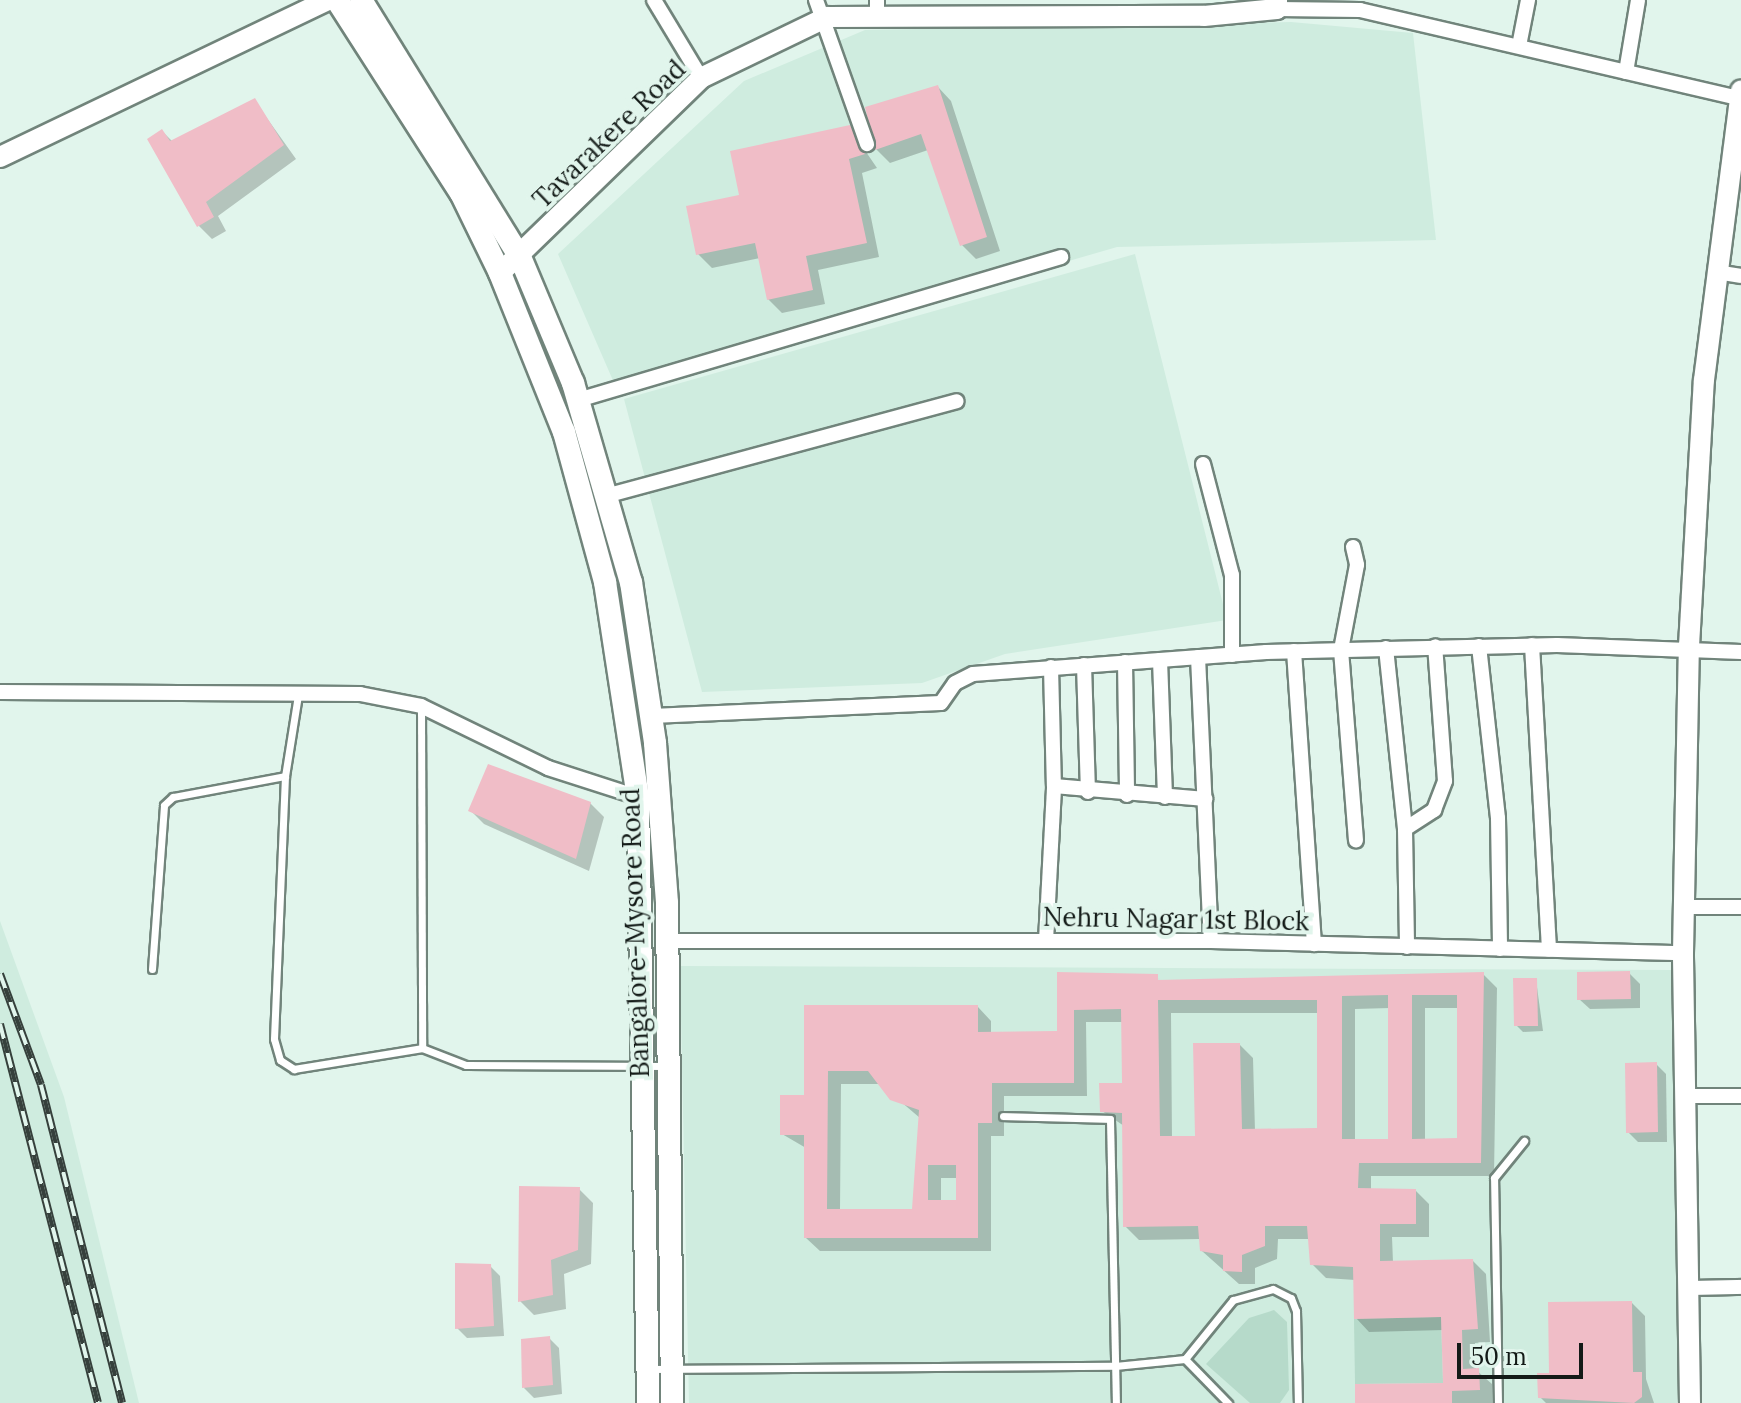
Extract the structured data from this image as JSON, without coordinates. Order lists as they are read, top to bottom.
{
  "streets": {
    "main road": ["Bangalore-Mysore Road"],
    "street": ["Tavarakere Road", "Nehru Nagar 1st Block"]
  },
  "crossings": [
    ["Tavarakere Road", "Bangalore-Mysore Road"],
    ["Nehru Nagar 1st Block", "Bangalore-Mysore Road"]
  ],
  "scale_bar": "50 m"
}
